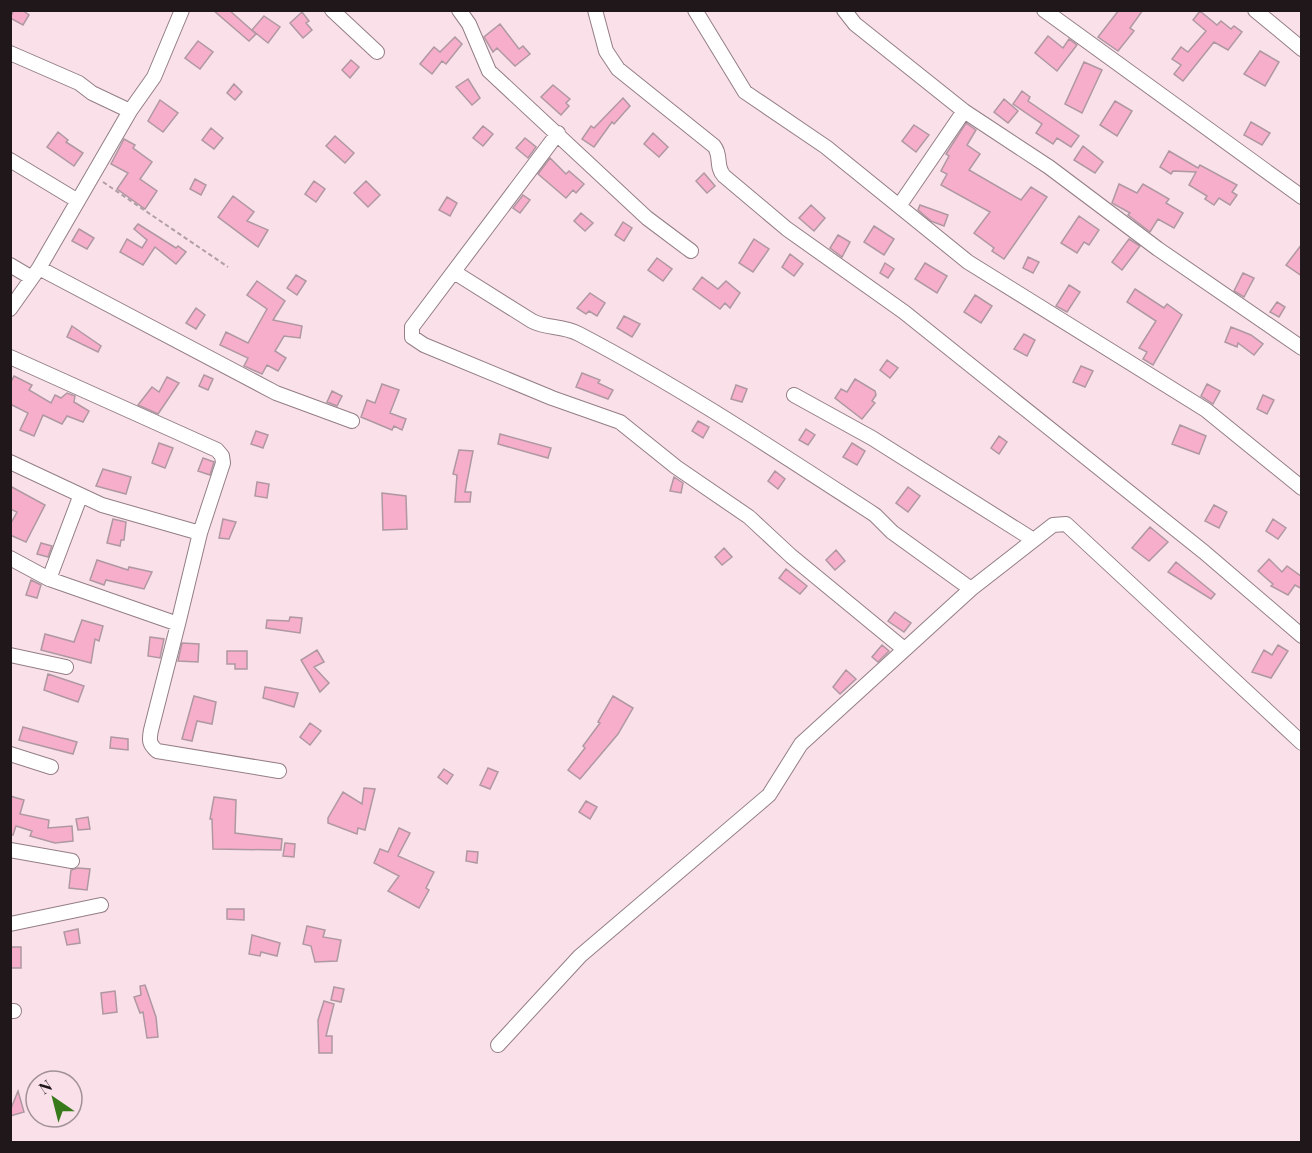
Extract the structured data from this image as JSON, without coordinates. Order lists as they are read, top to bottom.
{
  "north": "top left"
}
